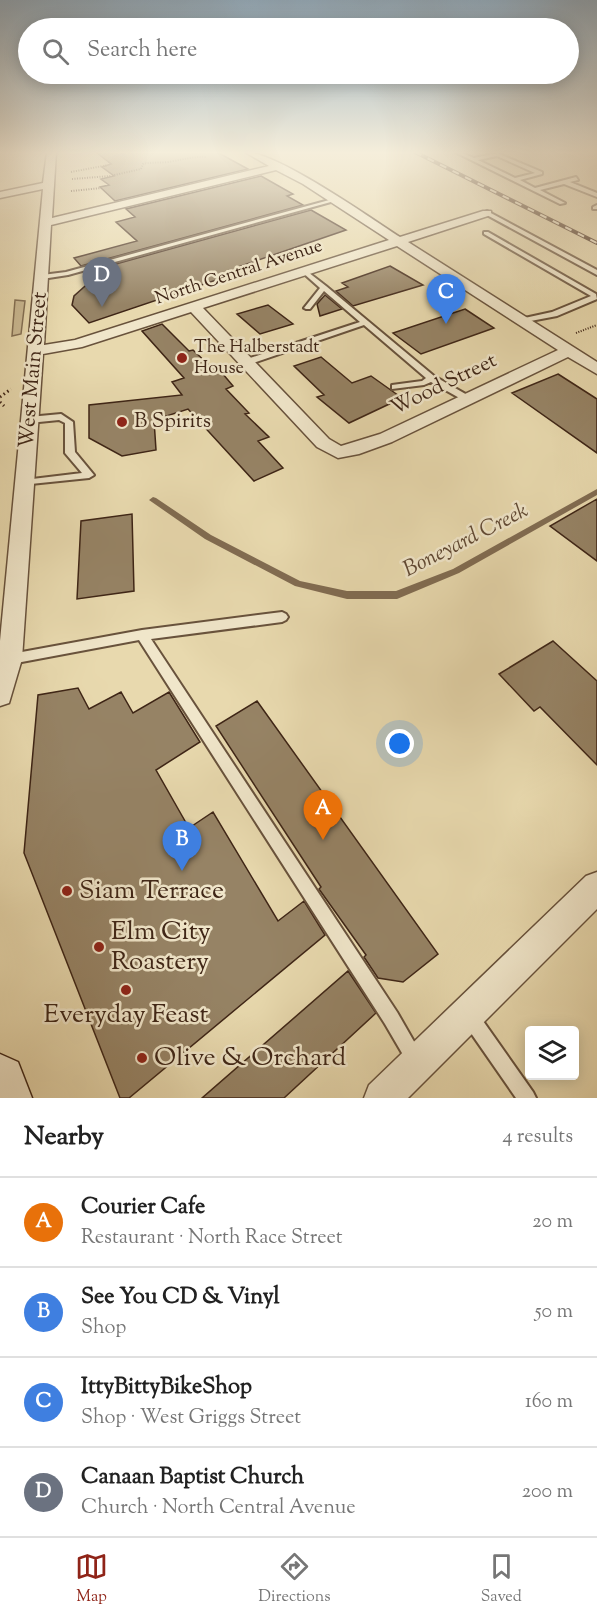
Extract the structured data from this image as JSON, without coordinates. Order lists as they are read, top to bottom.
{
  "streets": {
    "street": ["North Central Avenue", "West Main Street", "Wood Street"]
  },
  "crossings": [
    ["North Central Avenue", "West Main Street"]
  ],
  "water": ["Boneyard Creek"],
  "places": [
    "The Halberstadt House",
    "B Spirits",
    "Siam Terrace",
    "Elm City Roastery",
    "Everyday Feast",
    "Olive & Orchard"
  ],
  "page": {
    "search": "Search here",
    "pins": [
      "D",
      "C",
      "A",
      "B"
    ],
    "heading": ["Nearby", "4 results"],
    "list": [
      {
        "mark": "A",
        "name": "Courier Cafe",
        "note": "Restaurant · North Race Street",
        "value": "20 m"
      },
      {
        "mark": "B",
        "name": "See You CD & Vinyl",
        "note": "Shop",
        "value": "50 m"
      },
      {
        "mark": "C",
        "name": "IttyBittyBikeShop",
        "note": "Shop · West Griggs Street",
        "value": "160 m"
      },
      {
        "mark": "D",
        "name": "Canaan Baptist Church",
        "note": "Church · North Central Avenue",
        "value": "200 m"
      }
    ],
    "nav": ["Map", "Directions", "Saved"]
  }
}
